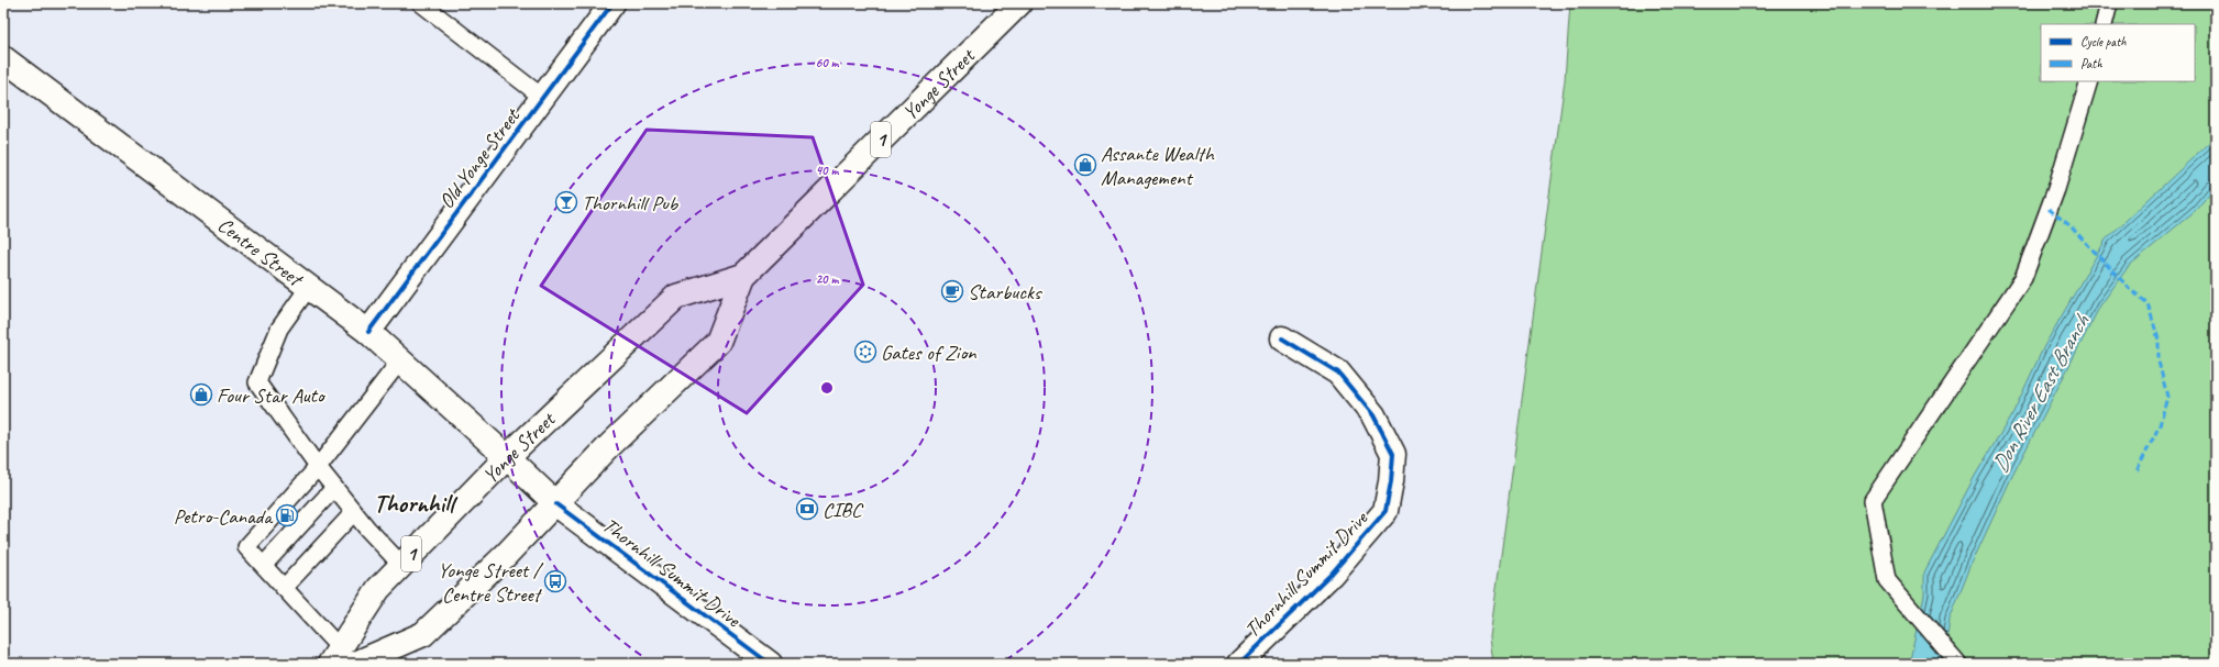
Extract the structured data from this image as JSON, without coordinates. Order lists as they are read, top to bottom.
{
  "streets": {
    "main road": [
      "Yonge Street",
      "1",
      "Old Yonge Street",
      "Centre Street",
      "Thornhill Summit Drive"
    ]
  },
  "crossings": [
    ["Yonge Street", "Centre Street"],
    ["Yonge Street", "Thornhill Summit Drive"],
    ["Old Yonge Street", "Centre Street"],
    ["Centre Street", "Thornhill Summit Drive"]
  ],
  "districts": ["Thornhill"],
  "water": ["Don River East Branch"],
  "places": {
    "shop": ["Assante Wealth Management", "Four Star Auto"],
    "bar": ["Thornhill Pub"],
    "cafe": ["Starbucks"],
    "synagogue": ["Gates of Zion"],
    "bank": ["CIBC"],
    "fuel station": ["Petro-Canada"],
    "bus stop": ["Yonge Street / Centre Street"]
  },
  "legend": ["Cycle path", "Path"],
  "rings": ["60 m", "40 m", "20 m"]
}
